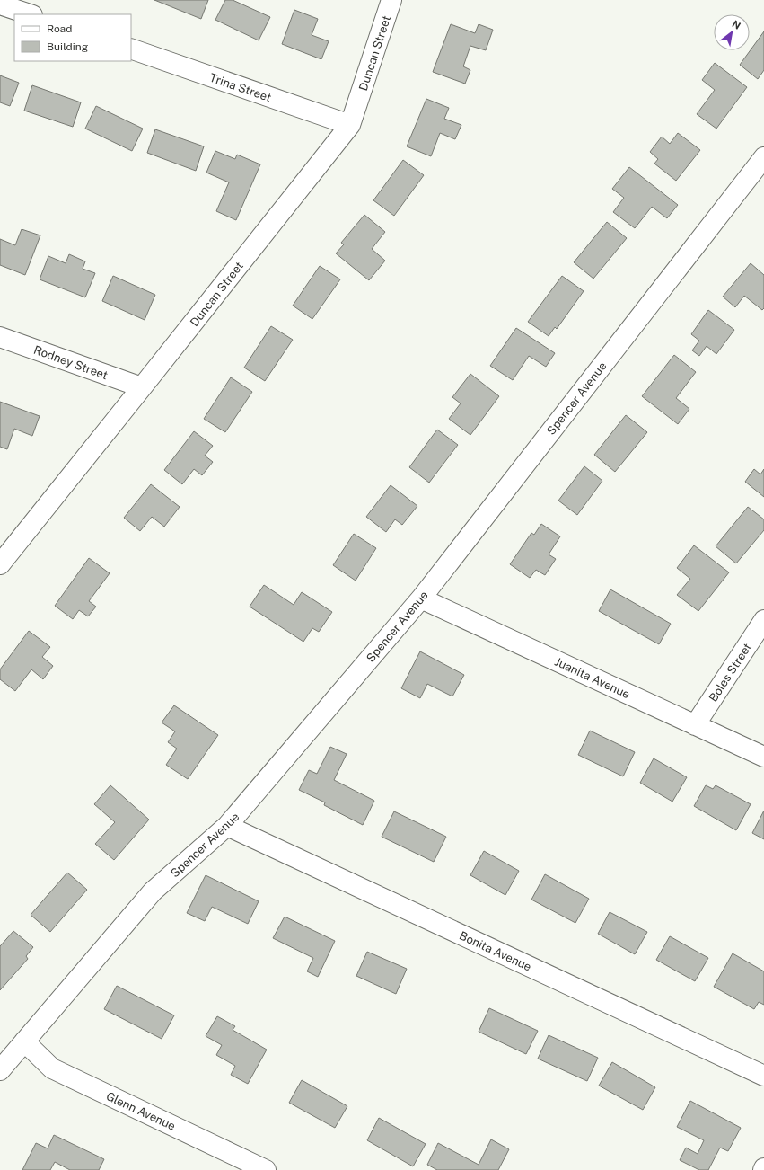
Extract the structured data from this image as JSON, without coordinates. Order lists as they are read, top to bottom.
{
  "streets": {
    "street": [
      "Duncan Street",
      "Trina Street",
      "Rodney Street",
      "Spencer Avenue",
      "Boles Street",
      "Juanita Avenue",
      "Bonita Avenue",
      "Glenn Avenue"
    ]
  },
  "crossings": [
    ["Duncan Street", "Trina Street"],
    ["Duncan Street", "Rodney Street"],
    ["Spencer Avenue", "Juanita Avenue"],
    ["Spencer Avenue", "Bonita Avenue"],
    ["Spencer Avenue", "Glenn Avenue"],
    ["Boles Street", "Juanita Avenue"]
  ],
  "legend": ["Road", "Building"],
  "north": "top right"
}
